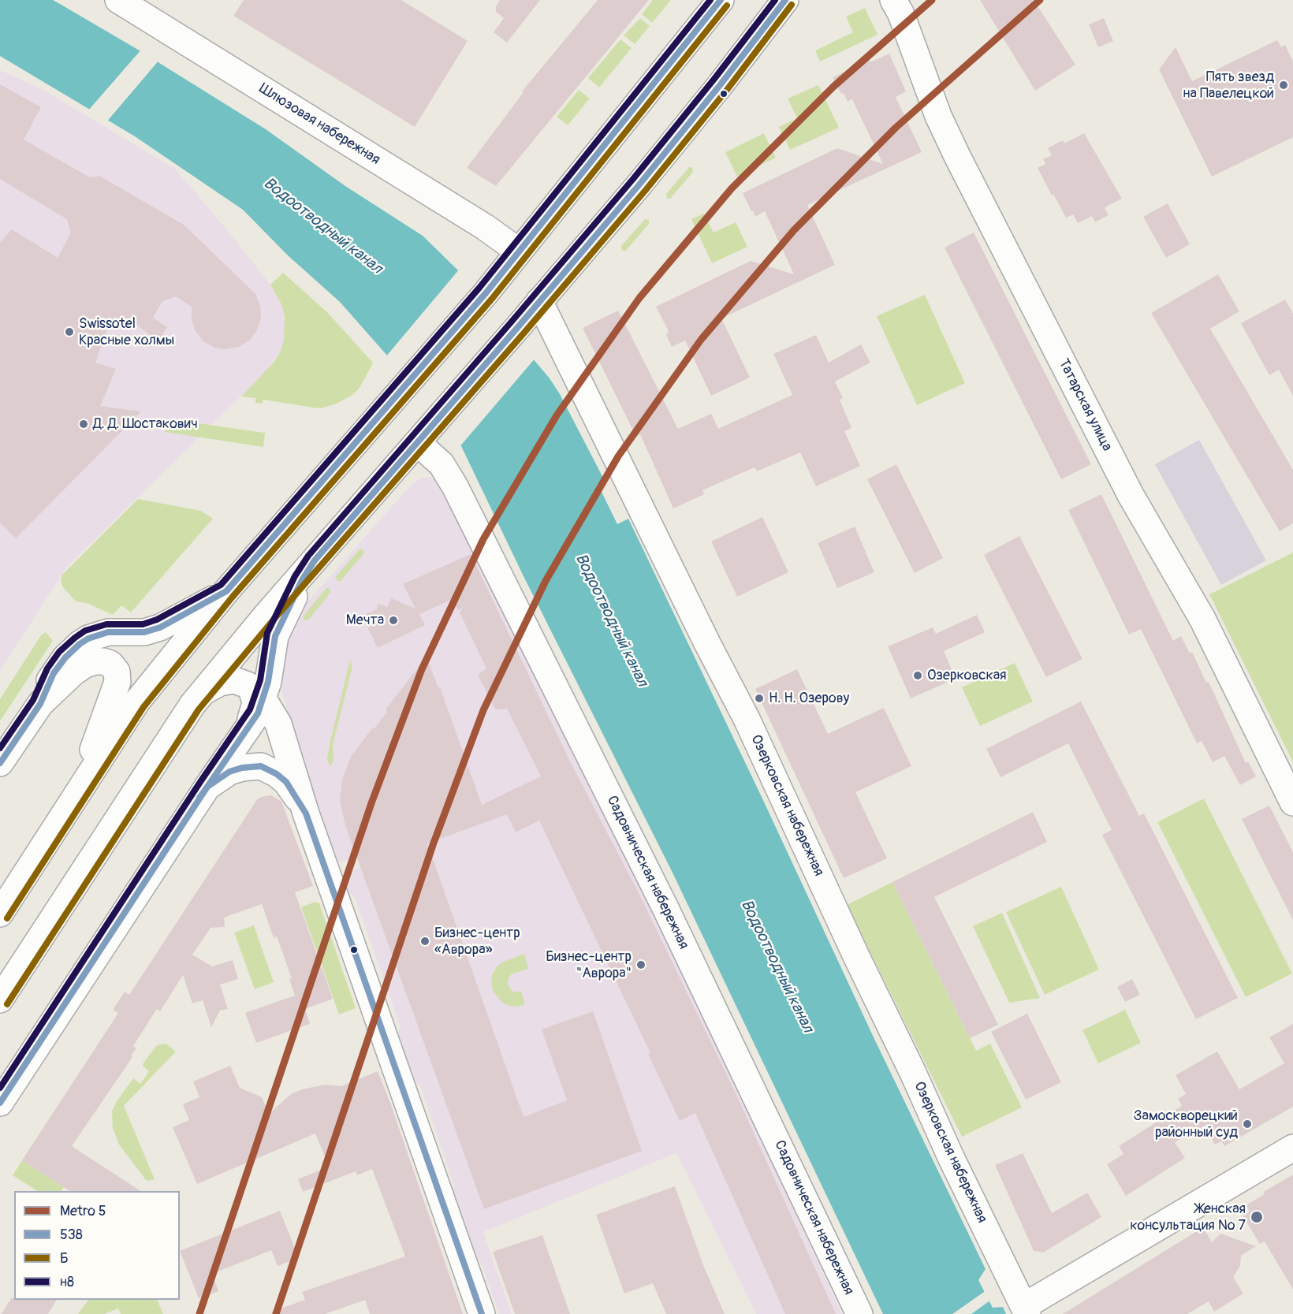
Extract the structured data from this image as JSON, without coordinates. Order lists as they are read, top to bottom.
{
  "streets": {
    "street": [
      "Шлюзовая набережная",
      "Татарская улица",
      "Озерковская набережная",
      "Садовническая набережная"
    ]
  },
  "water": ["Водоотводный канал"],
  "places": [
    "Пять звезд на Павелецкой",
    "Swissotel Красные холмы",
    "Д. Д. Шостакович",
    "Мечта",
    "Озерковская",
    "Н. Н. Озерову",
    "Бизнес-центр «Аврора»",
    "Бизнес-центр \"Аврора\"",
    "Замоскворецкий районный суд",
    "Женская консультация № 7"
  ],
  "lines": [
    "metro line 5",
    "transit line 538",
    "transit line н8",
    "transit line Б"
  ],
  "legend": [
    "Metro 5",
    "538",
    "Б",
    "н8"
  ]
}
